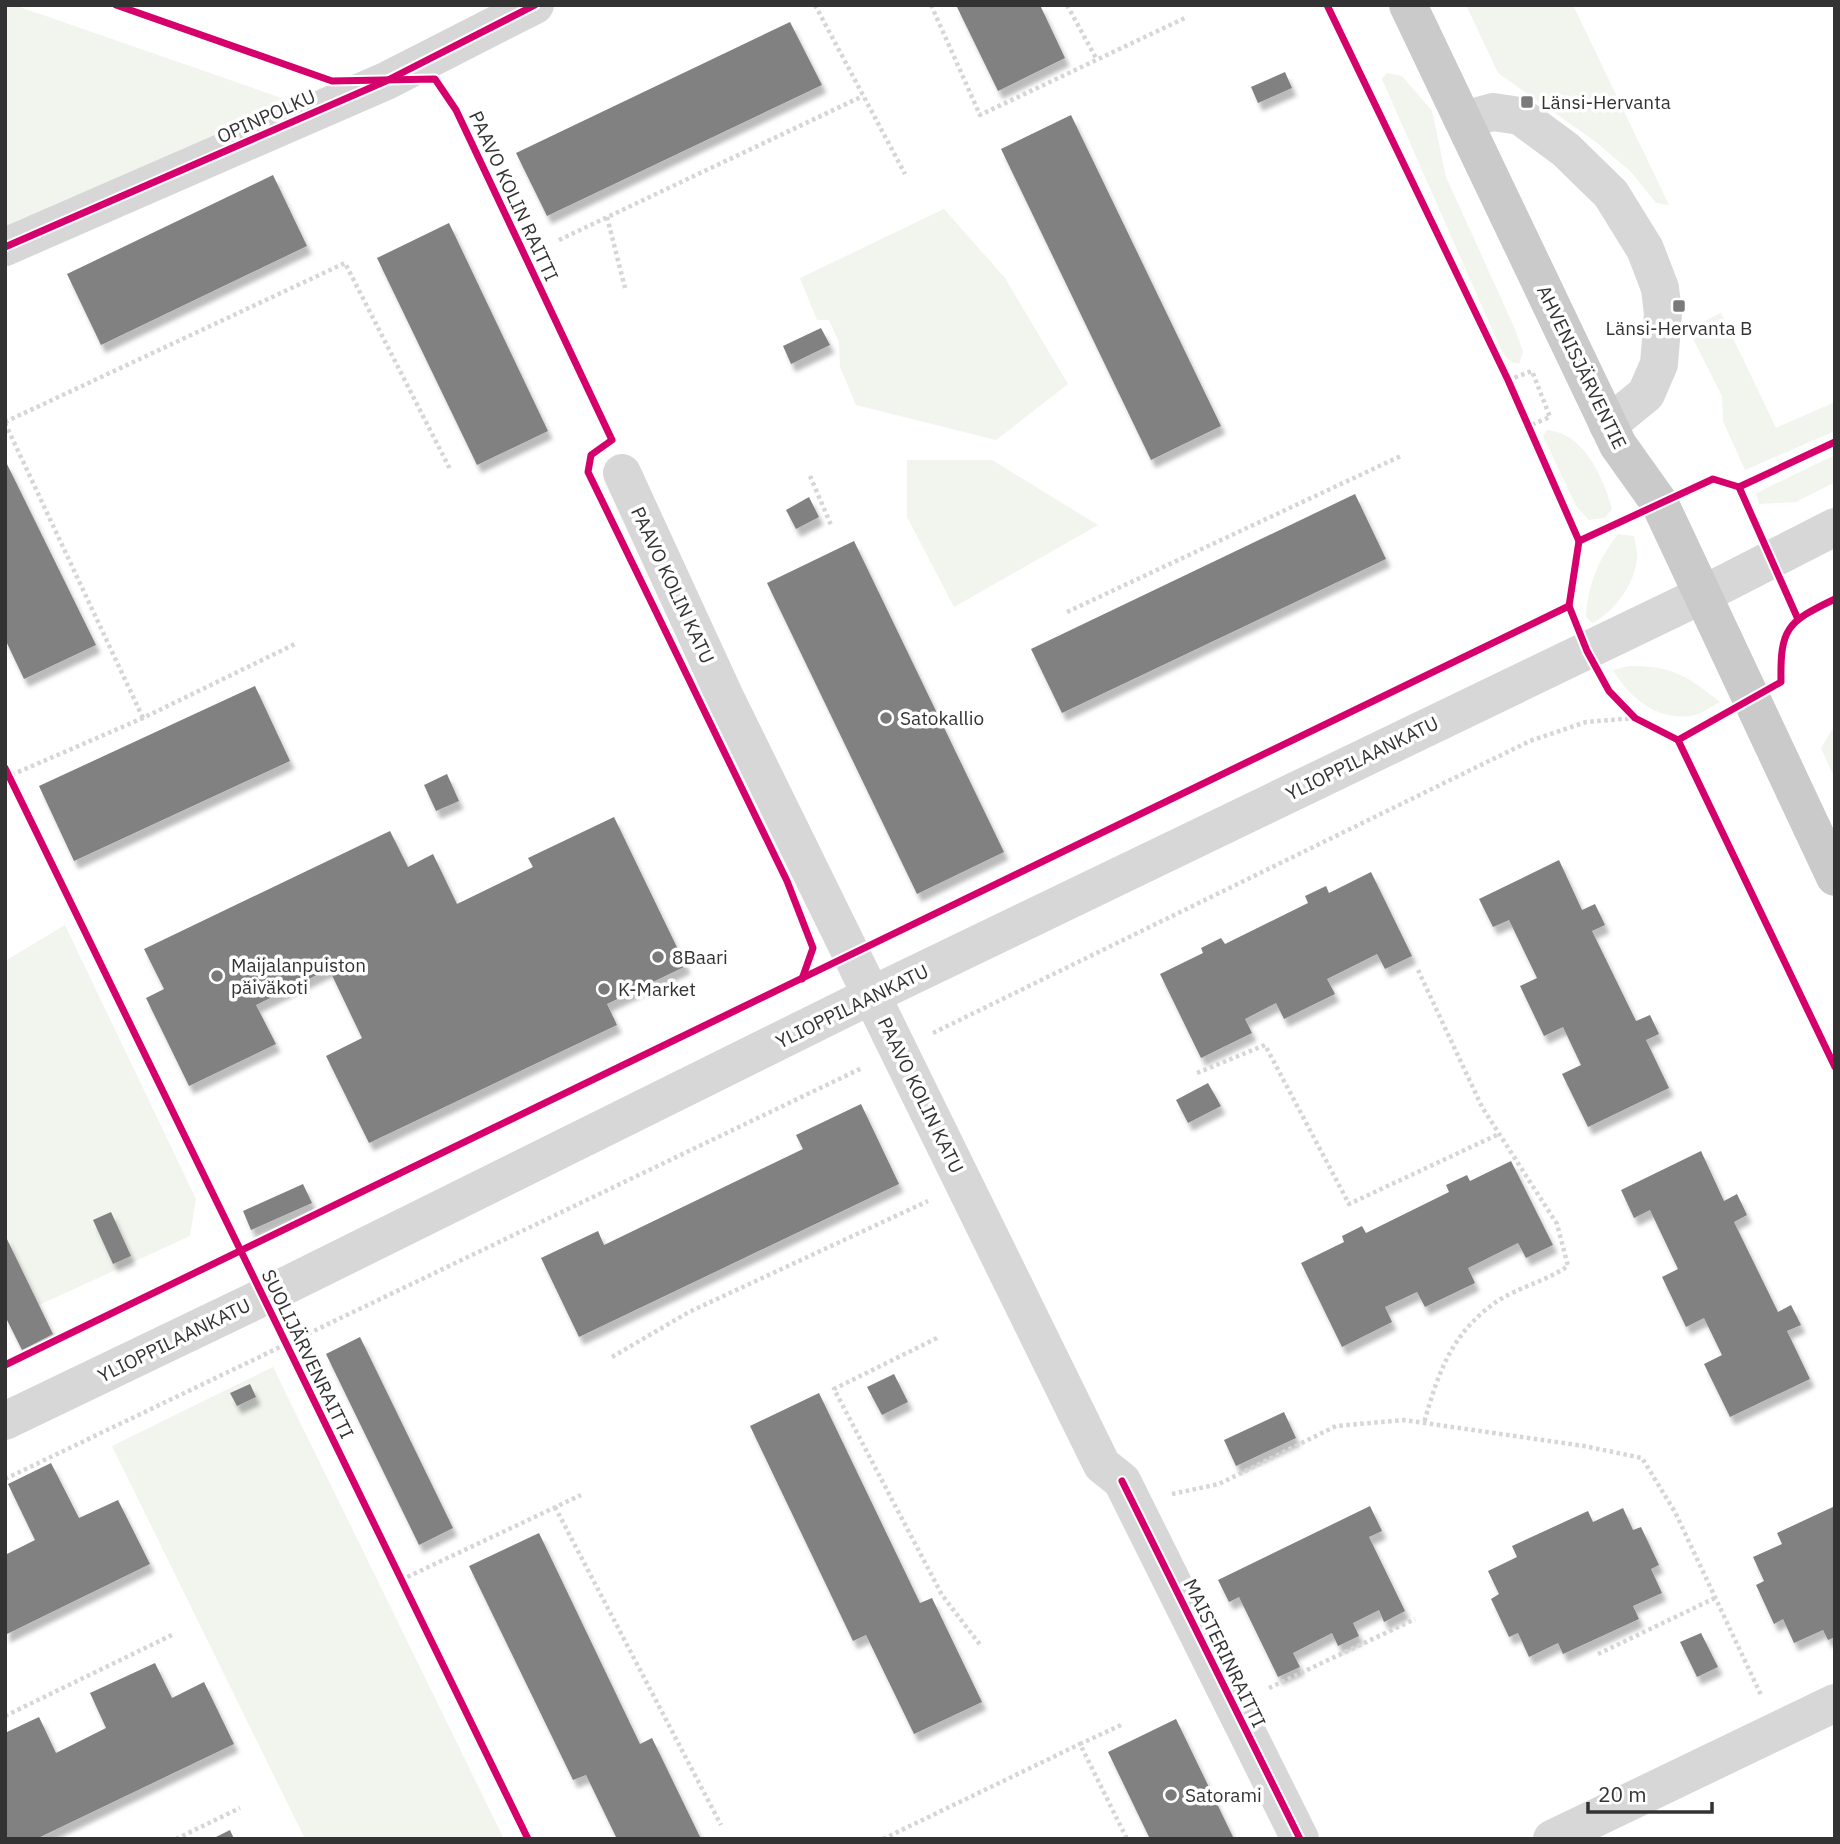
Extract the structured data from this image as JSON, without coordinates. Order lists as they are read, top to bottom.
{
  "streets": {
    "main road": ["AHVENISJÄRVENTIE"],
    "street": [
      "OPINPOLKU",
      "PAAVO KOLIN KATU",
      "YLIOPPILAANKATU",
      "MAISTERINRAITTI"
    ],
    "cycle path": ["PAAVO KOLIN RAITTI", "SUOLIJÄRVENRAITTI"]
  },
  "crossings": [
    ["AHVENISJÄRVENTIE", "YLIOPPILAANKATU"],
    ["PAAVO KOLIN KATU", "YLIOPPILAANKATU"],
    ["PAAVO KOLIN KATU", "MAISTERINRAITTI"],
    ["YLIOPPILAANKATU", "SUOLIJÄRVENRAITTI"]
  ],
  "places": {
    "transit": ["Länsi-Hervanta", "Länsi-Hervanta B"],
    "other": [
      "Satokallio",
      "8Baari",
      "Maijalanpuiston päiväkoti",
      "K-Market",
      "Satorami"
    ]
  },
  "scale_bar": "20 m"
}
